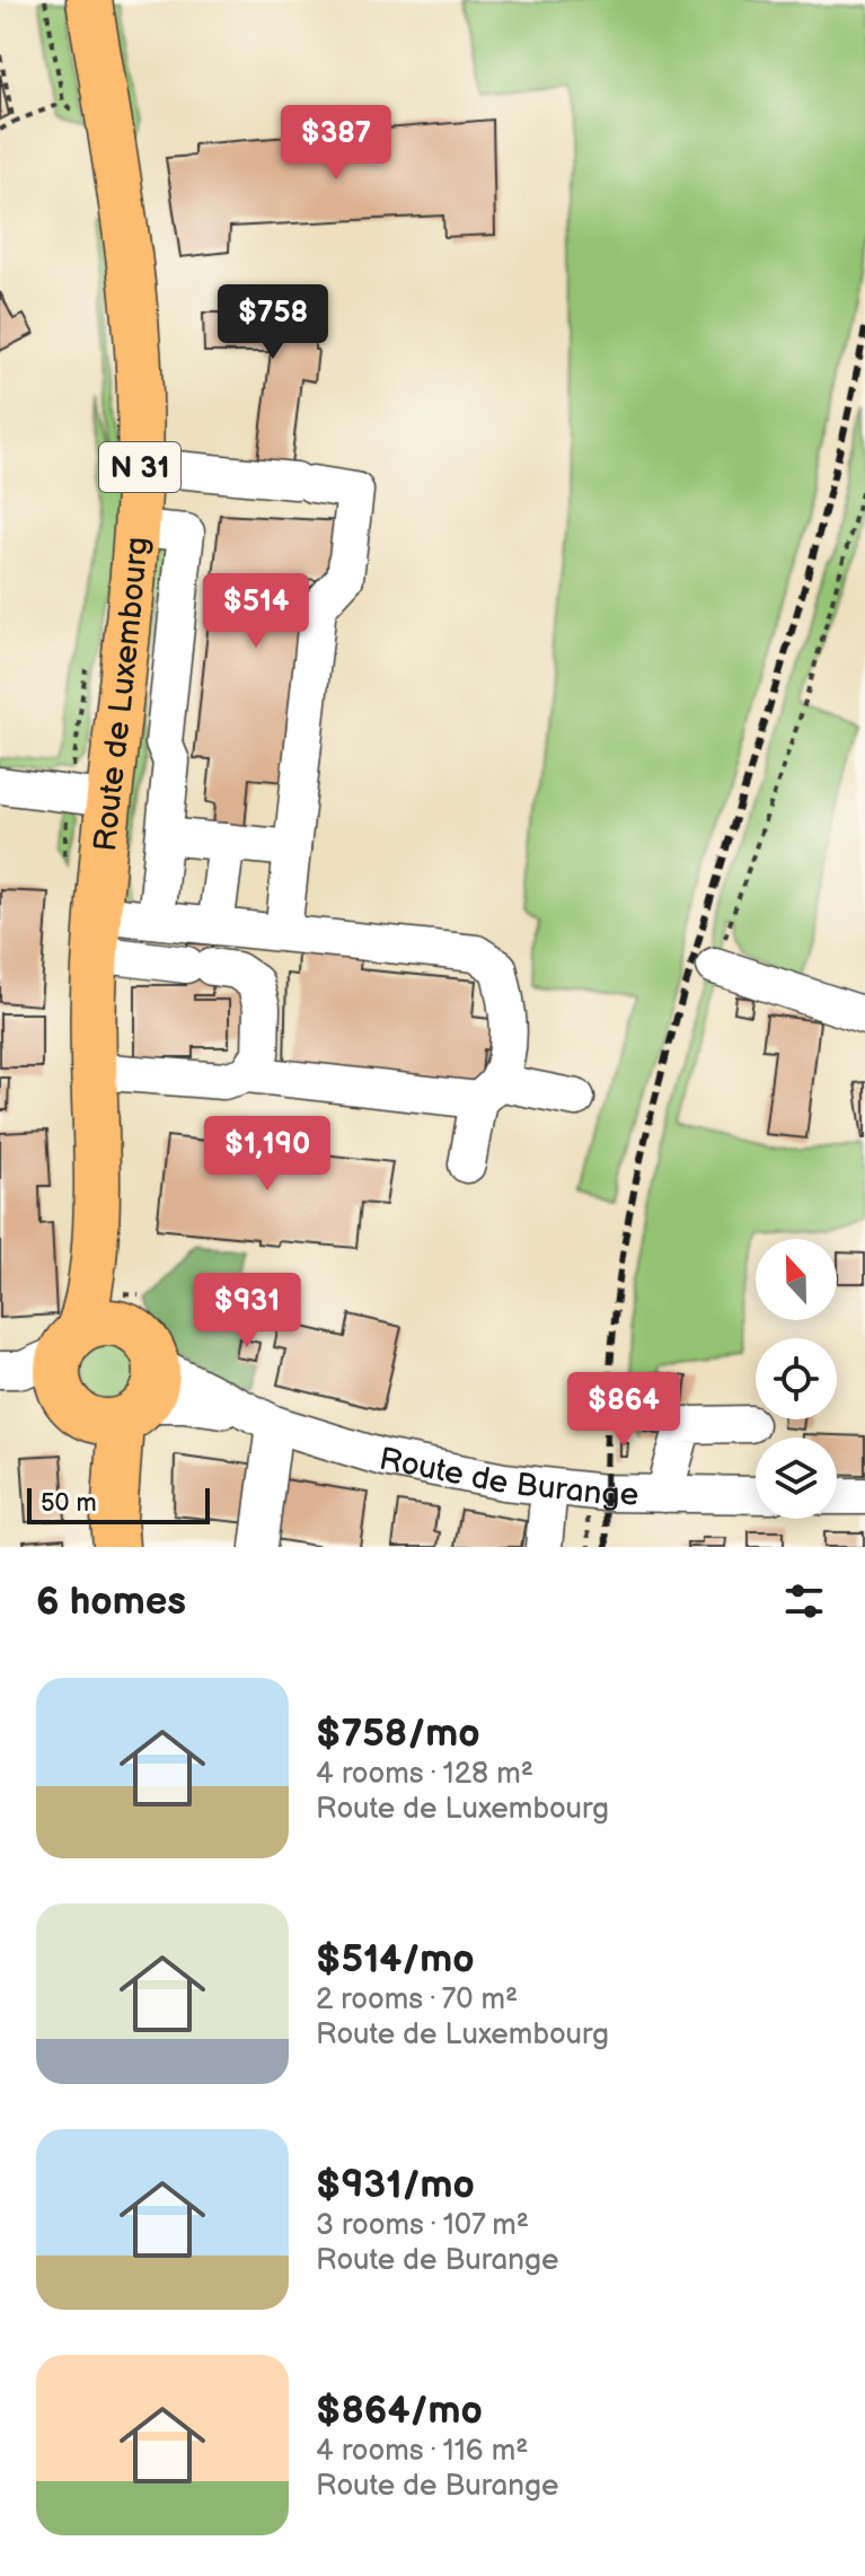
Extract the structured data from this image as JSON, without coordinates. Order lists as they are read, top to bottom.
{
  "streets": {
    "main road": ["N 31", "Route de Luxembourg"],
    "street": ["Route de Burange"]
  },
  "crossings": [
    ["N 31", "Route de Luxembourg"],
    ["N 31", "Route de Burange"]
  ],
  "scale_bar": "50 m",
  "north": "top",
  "page": {
    "price": [
      "$387",
      "$758",
      "$514",
      "$1,190",
      "$931",
      "$864"
    ],
    "scale": "50 m",
    "heading": "6 homes",
    "list": [
      {
        "name": "$758/mo",
        "note": "4 rooms · 128 m² · Route de Luxembourg"
      },
      {
        "name": "$514/mo",
        "note": "2 rooms · 70 m² · Route de Luxembourg"
      },
      {
        "name": "$931/mo",
        "note": "3 rooms · 107 m² · Route de Burange"
      },
      {
        "name": "$864/mo",
        "note": "4 rooms · 116 m² · Route de Burange"
      }
    ]
  }
}
